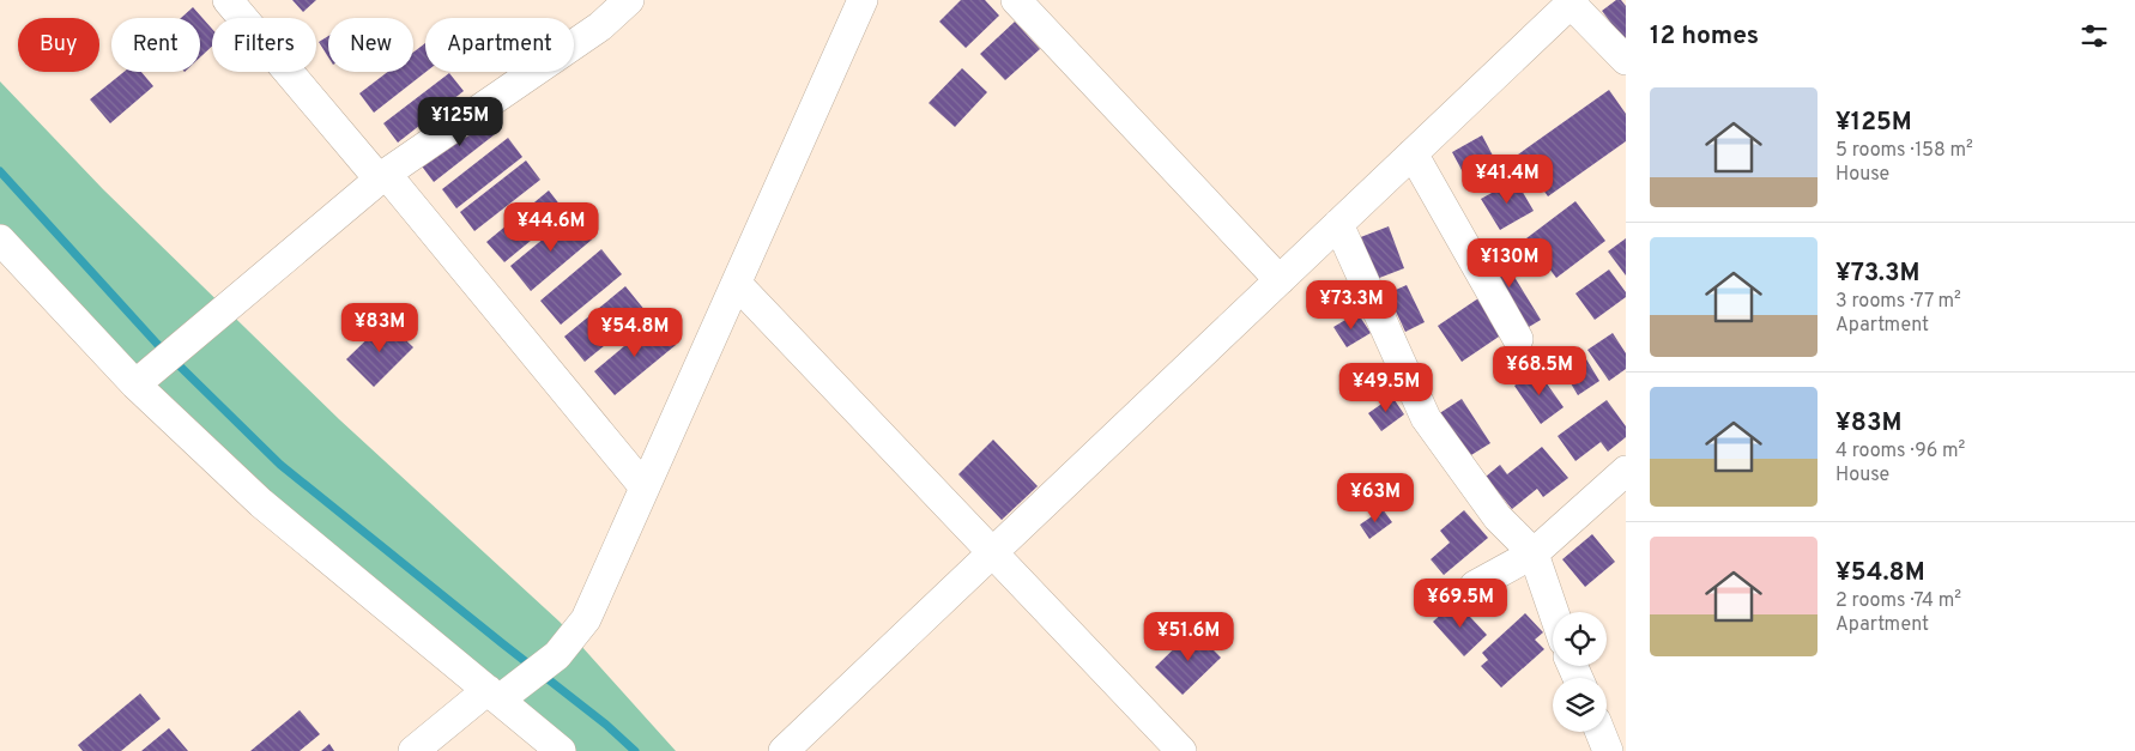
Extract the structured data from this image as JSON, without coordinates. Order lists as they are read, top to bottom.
{
  "page": {
    "heading": "12 homes",
    "chip": [
      "Buy",
      "Rent",
      "Filters",
      "New",
      "Apartment"
    ],
    "list": [
      {
        "name": "¥125M",
        "note": "5 rooms · 158 m² · House"
      },
      {
        "name": "¥73.3M",
        "note": "3 rooms · 77 m² · Apartment"
      },
      {
        "name": "¥83M",
        "note": "4 rooms · 96 m² · House"
      },
      {
        "name": "¥54.8M",
        "note": "2 rooms · 74 m² · Apartment"
      }
    ],
    "price": [
      "¥125M",
      "¥41.4M",
      "¥44.6M",
      "¥130M",
      "¥73.3M",
      "¥83M",
      "¥54.8M",
      "¥68.5M",
      "¥49.5M",
      "¥63M",
      "¥69.5M",
      "¥51.6M"
    ]
  }
}
